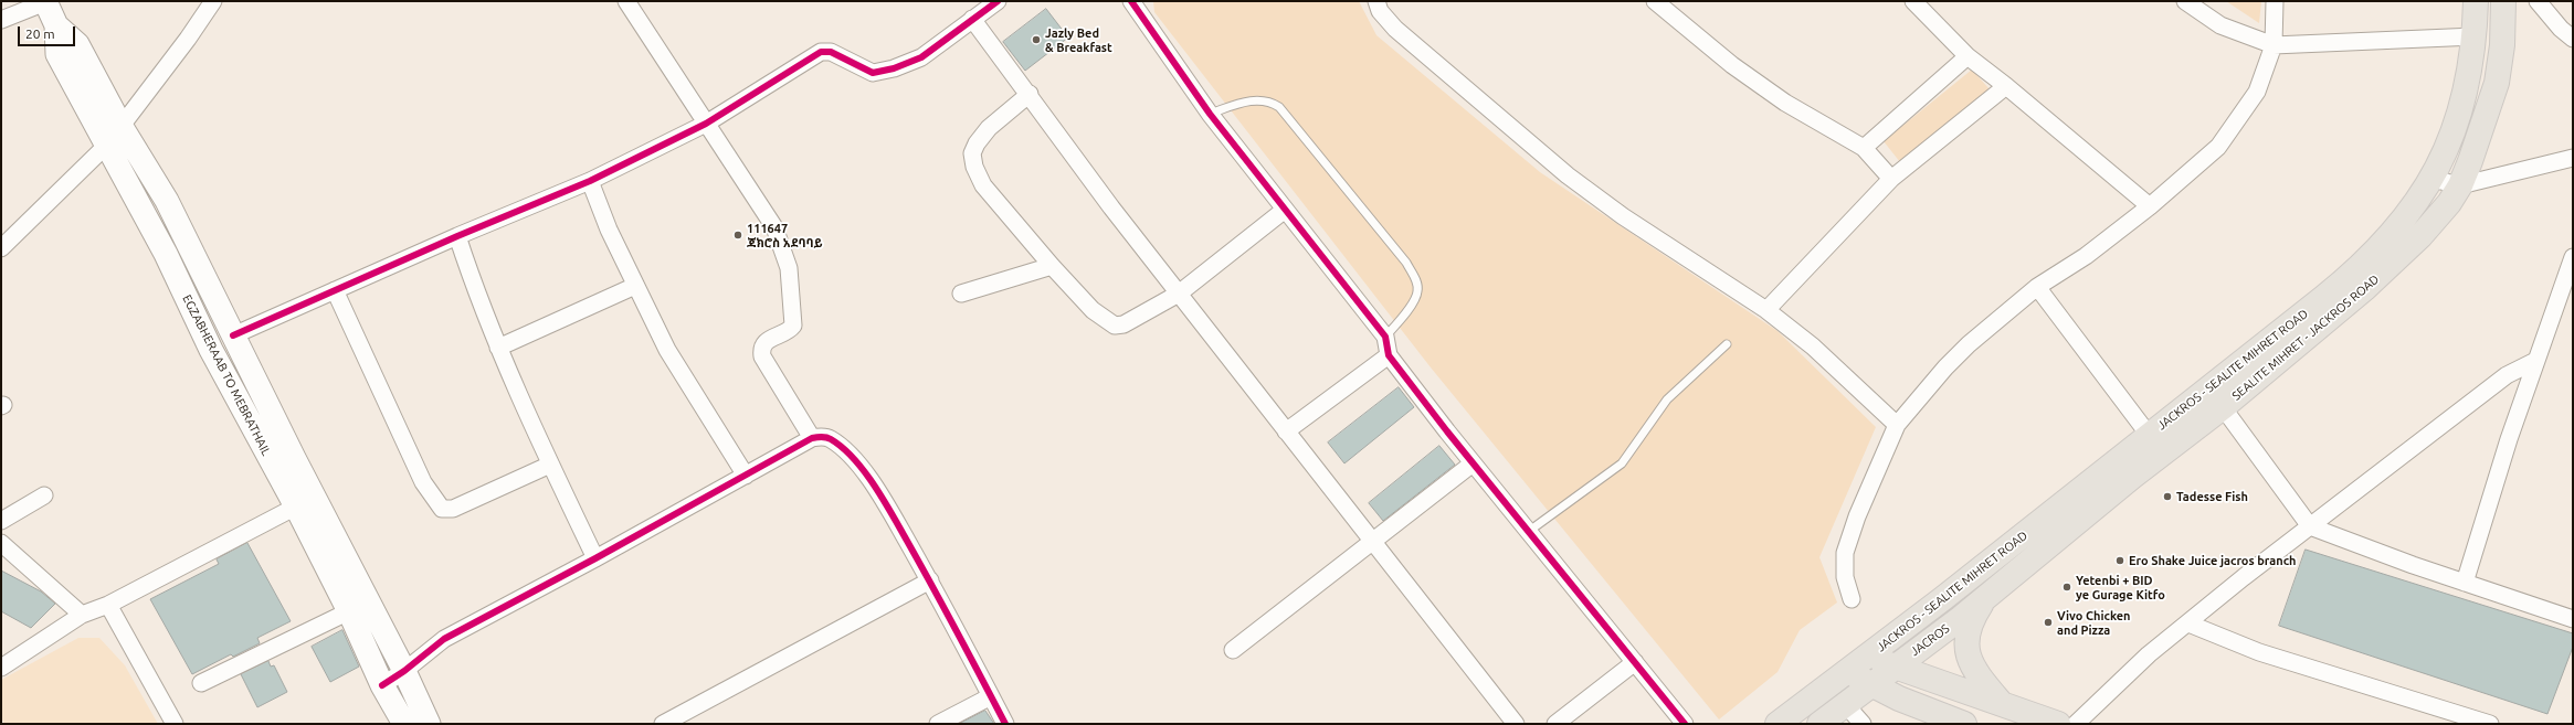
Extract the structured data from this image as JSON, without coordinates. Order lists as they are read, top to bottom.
{
  "streets": {
    "main road": [
      "SEALITE MIHRET - JACKROS ROAD",
      "JACKROS - SEALITE MIHRET ROAD",
      "EGZABHERAAB TO MEBRATHAIL",
      "JACROS"
    ]
  },
  "crossings": [
    ["SEALITE MIHRET - JACKROS ROAD", "JACROS"]
  ],
  "places": [
    "Jazly Bed & Breakfast",
    "111647 ጃክሮስ አደባባይ",
    "Tadesse Fish",
    "Ero Shake Juice jacros branch",
    "Yetenbi + BID ye Gurage Kitfo",
    "Vivo Chicken and Pizza"
  ],
  "scale_bar": "20 m"
}
